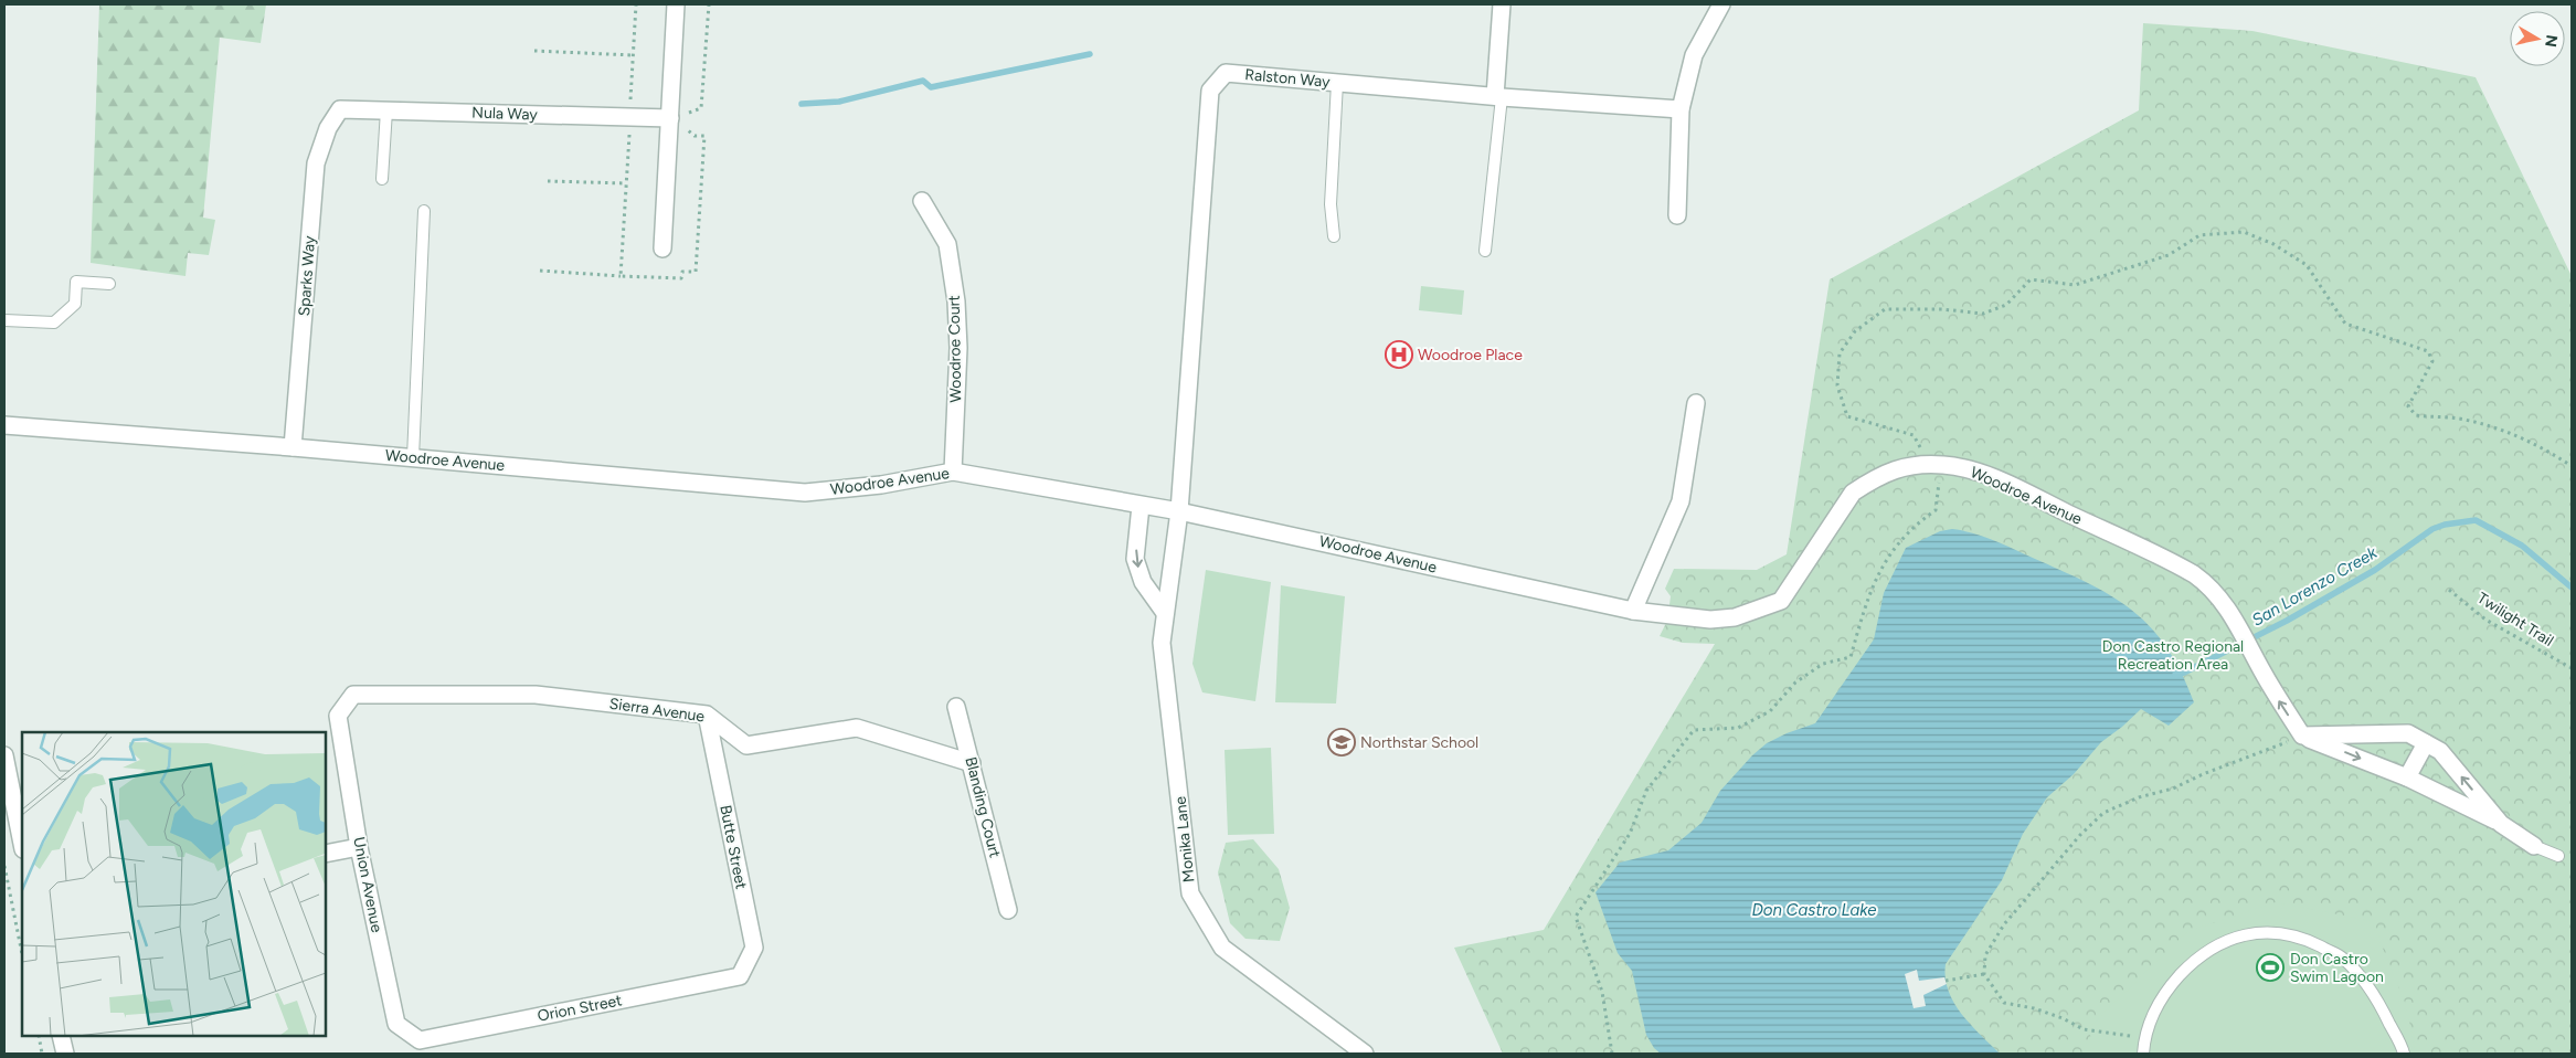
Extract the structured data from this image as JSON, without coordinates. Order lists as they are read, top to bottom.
{
  "streets": {
    "street": [
      "Ralston Way",
      "Nula Way",
      "Sparks Way",
      "Woodroe Court",
      "Woodroe Avenue",
      "Sierra Avenue",
      "Blanding Court",
      "Monika Lane",
      "Butte Street",
      "Union Avenue",
      "Orion Street"
    ],
    "path": ["Twilight Trail"]
  },
  "crossings": [
    ["Ralston Way", "Woodroe Avenue"],
    ["Ralston Way", "Monika Lane"],
    ["Nula Way", "Sparks Way"],
    ["Sparks Way", "Woodroe Avenue"],
    ["Woodroe Court", "Woodroe Avenue"],
    ["Woodroe Avenue", "Monika Lane"],
    ["Sierra Avenue", "Blanding Court"],
    ["Sierra Avenue", "Butte Street"],
    ["Sierra Avenue", "Union Avenue"],
    ["Butte Street", "Orion Street"],
    ["Union Avenue", "Orion Street"]
  ],
  "water": ["San Lorenzo Creek", "Don Castro Lake"],
  "parks": ["Don Castro Regional Recreation Area"],
  "places": {
    "hospital": ["Woodroe Place"],
    "school or university": ["Northstar School"],
    "sports": ["Don Castro Swim Lagoon"]
  },
  "north": "right"
}
